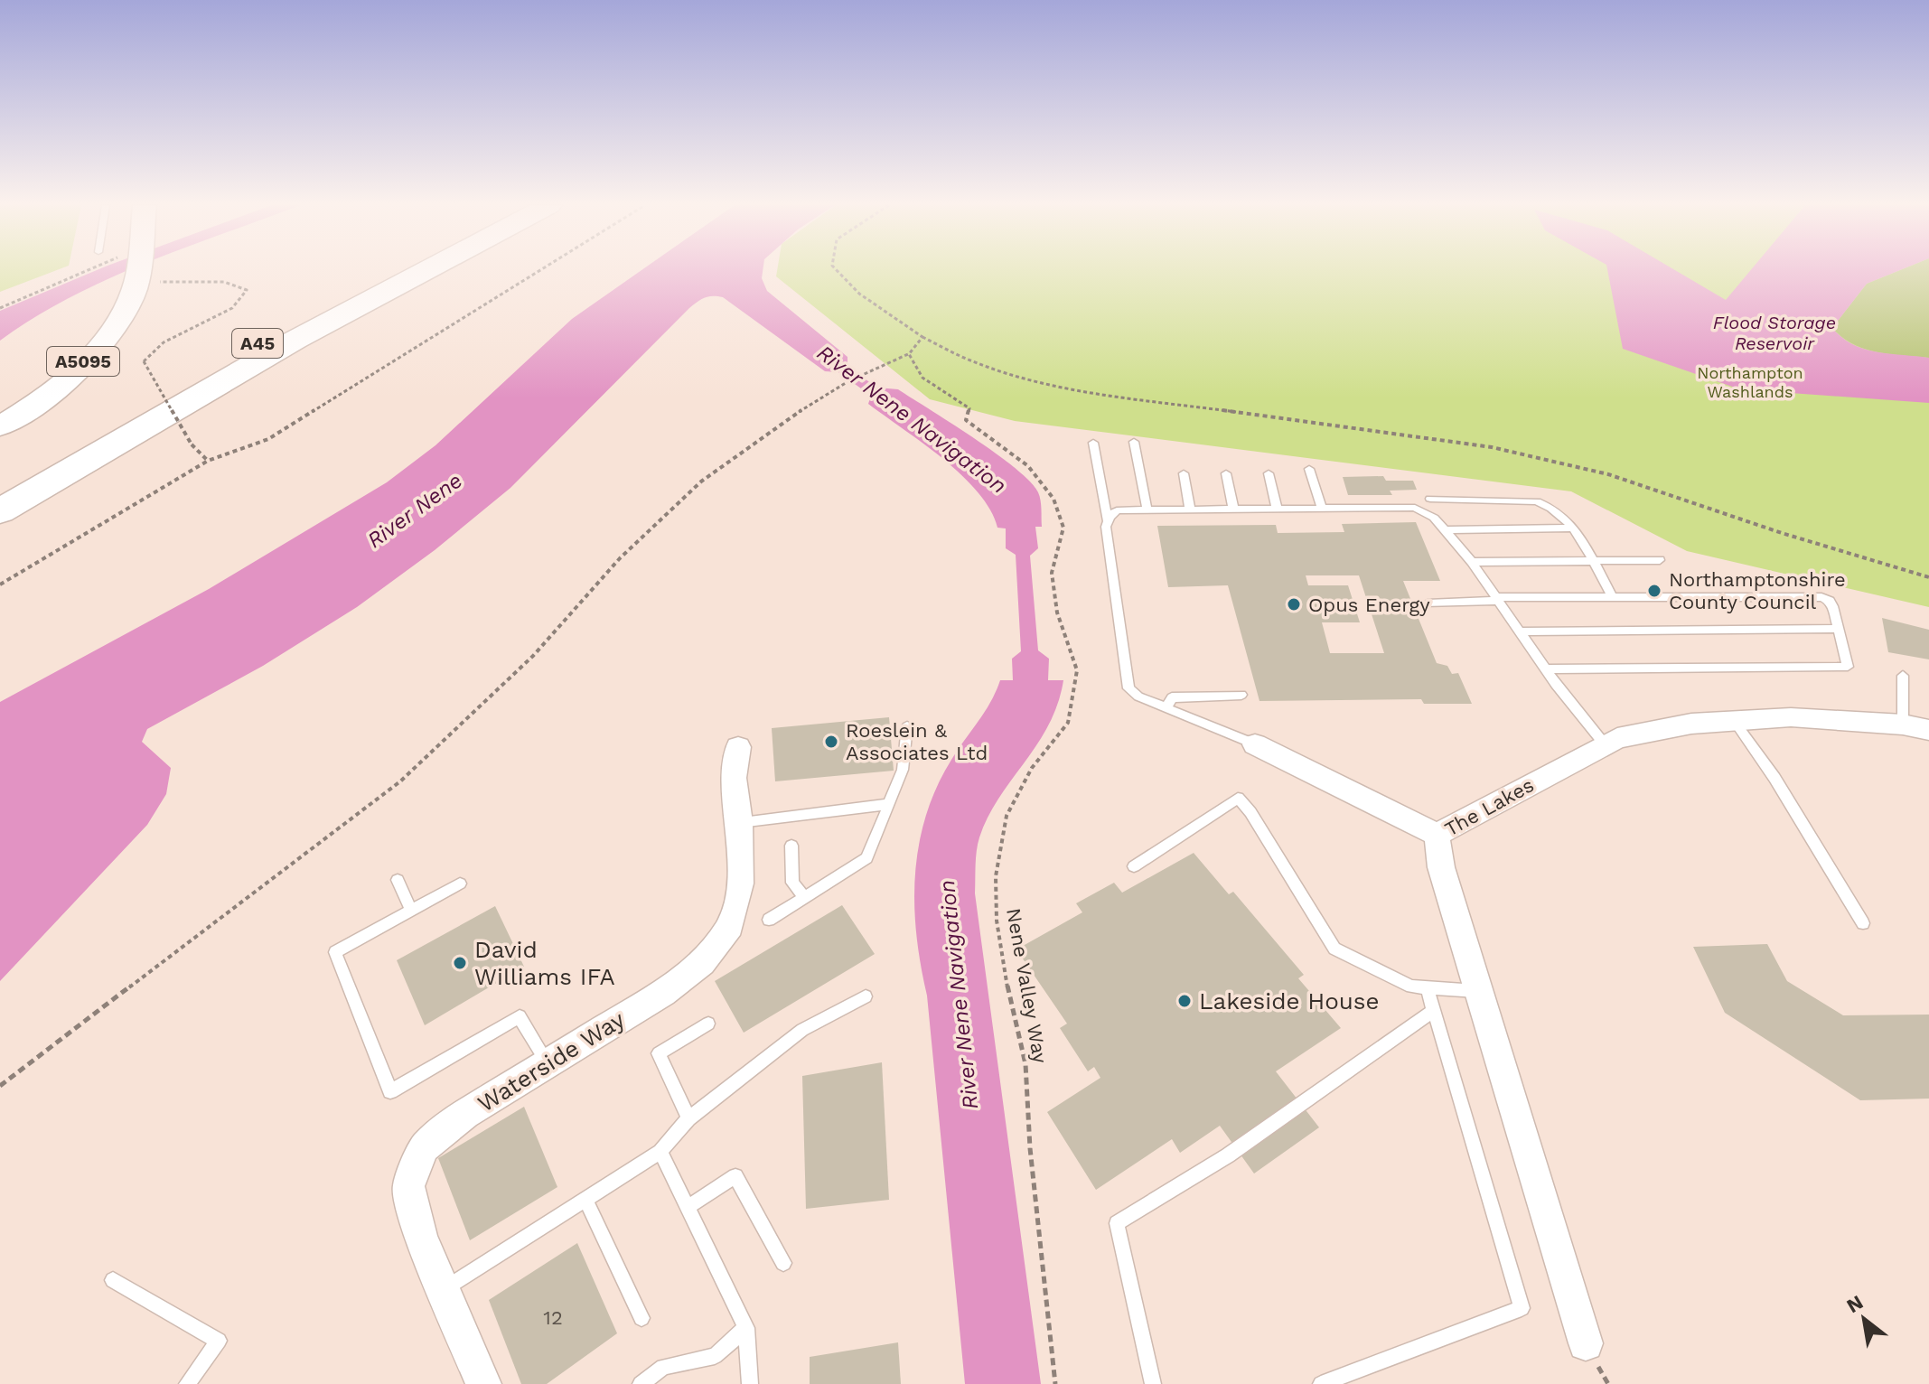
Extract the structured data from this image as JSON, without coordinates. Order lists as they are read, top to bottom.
{
  "streets": {
    "highway": ["A45"],
    "main road": ["A5095"],
    "street": ["The Lakes", "Waterside Way"],
    "path": ["Nene Valley Way"]
  },
  "water": ["Flood Storage Reservoir", "River Nene Navigation", "River Nene"],
  "parks": ["Northampton Washlands"],
  "places": [
    "Northamptonshire County Council",
    "Opus Energy",
    "Roeslein & Associates Ltd",
    "David Williams IFA",
    "Lakeside House"
  ],
  "house_numbers": ["12"],
  "north": "top left"
}
